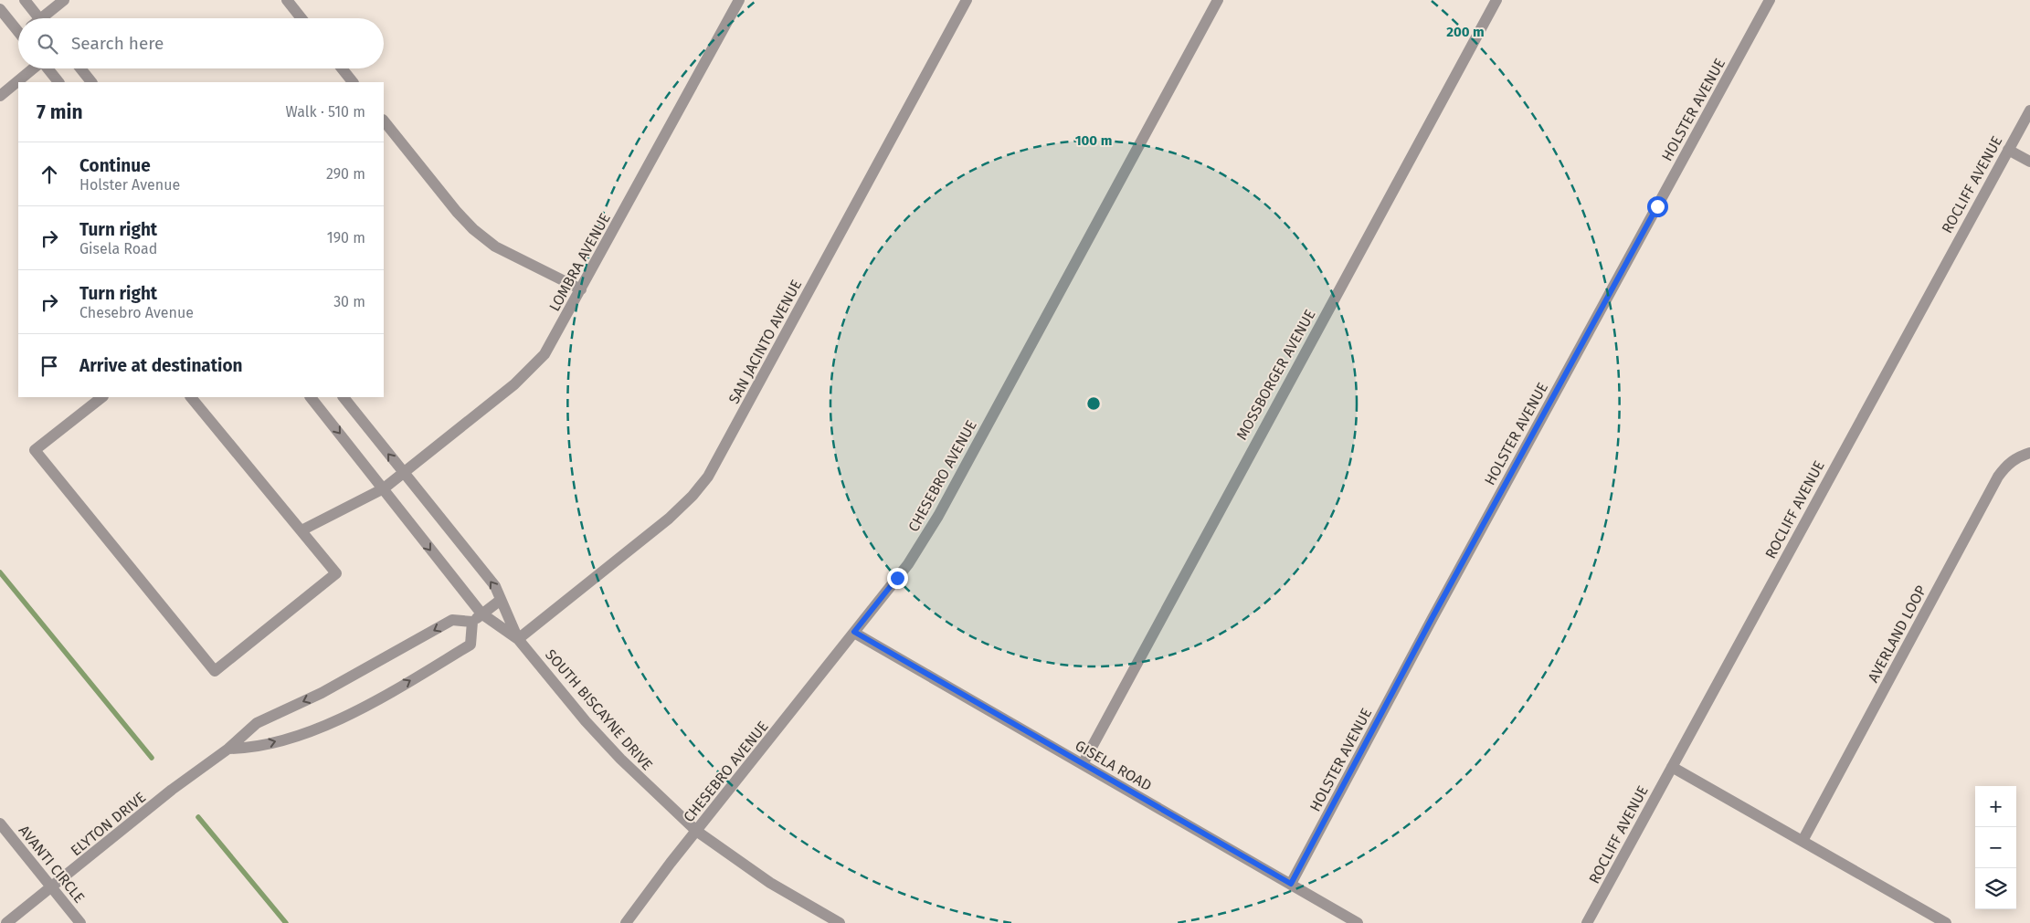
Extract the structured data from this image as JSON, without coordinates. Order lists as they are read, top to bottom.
{
  "streets": {
    "street": [
      "HOLSTER AVENUE",
      "ROCLIFF AVENUE",
      "LOMBRA AVENUE",
      "SAN JACINTO AVENUE",
      "MOSSBORGER AVENUE",
      "CHESEBRO AVENUE",
      "AVERLAND LOOP",
      "SOUTH BISCAYNE DRIVE",
      "GISELA ROAD",
      "ELYTON DRIVE",
      "AVANTI CIRCLE"
    ]
  },
  "crossings": [
    ["HOLSTER AVENUE", "GISELA ROAD"],
    ["LOMBRA AVENUE", "SOUTH BISCAYNE DRIVE"],
    ["SAN JACINTO AVENUE", "SOUTH BISCAYNE DRIVE"],
    ["MOSSBORGER AVENUE", "GISELA ROAD"],
    ["CHESEBRO AVENUE", "SOUTH BISCAYNE DRIVE"],
    ["CHESEBRO AVENUE", "GISELA ROAD"],
    ["ELYTON DRIVE", "AVANTI CIRCLE"]
  ],
  "page": {
    "search": "Search here",
    "heading": ["7 min", "Walk · 510 m"],
    "list": [
      ["Continue", "Holster Avenue", "290 m"],
      ["Turn right", "Gisela Road", "190 m"],
      ["Turn right", "Chesebro Avenue", "30 m"],
      "Arrive at destination"
    ],
    "map_buttons": ["+", "−"]
  },
  "rings": ["200 m", "100 m"]
}
